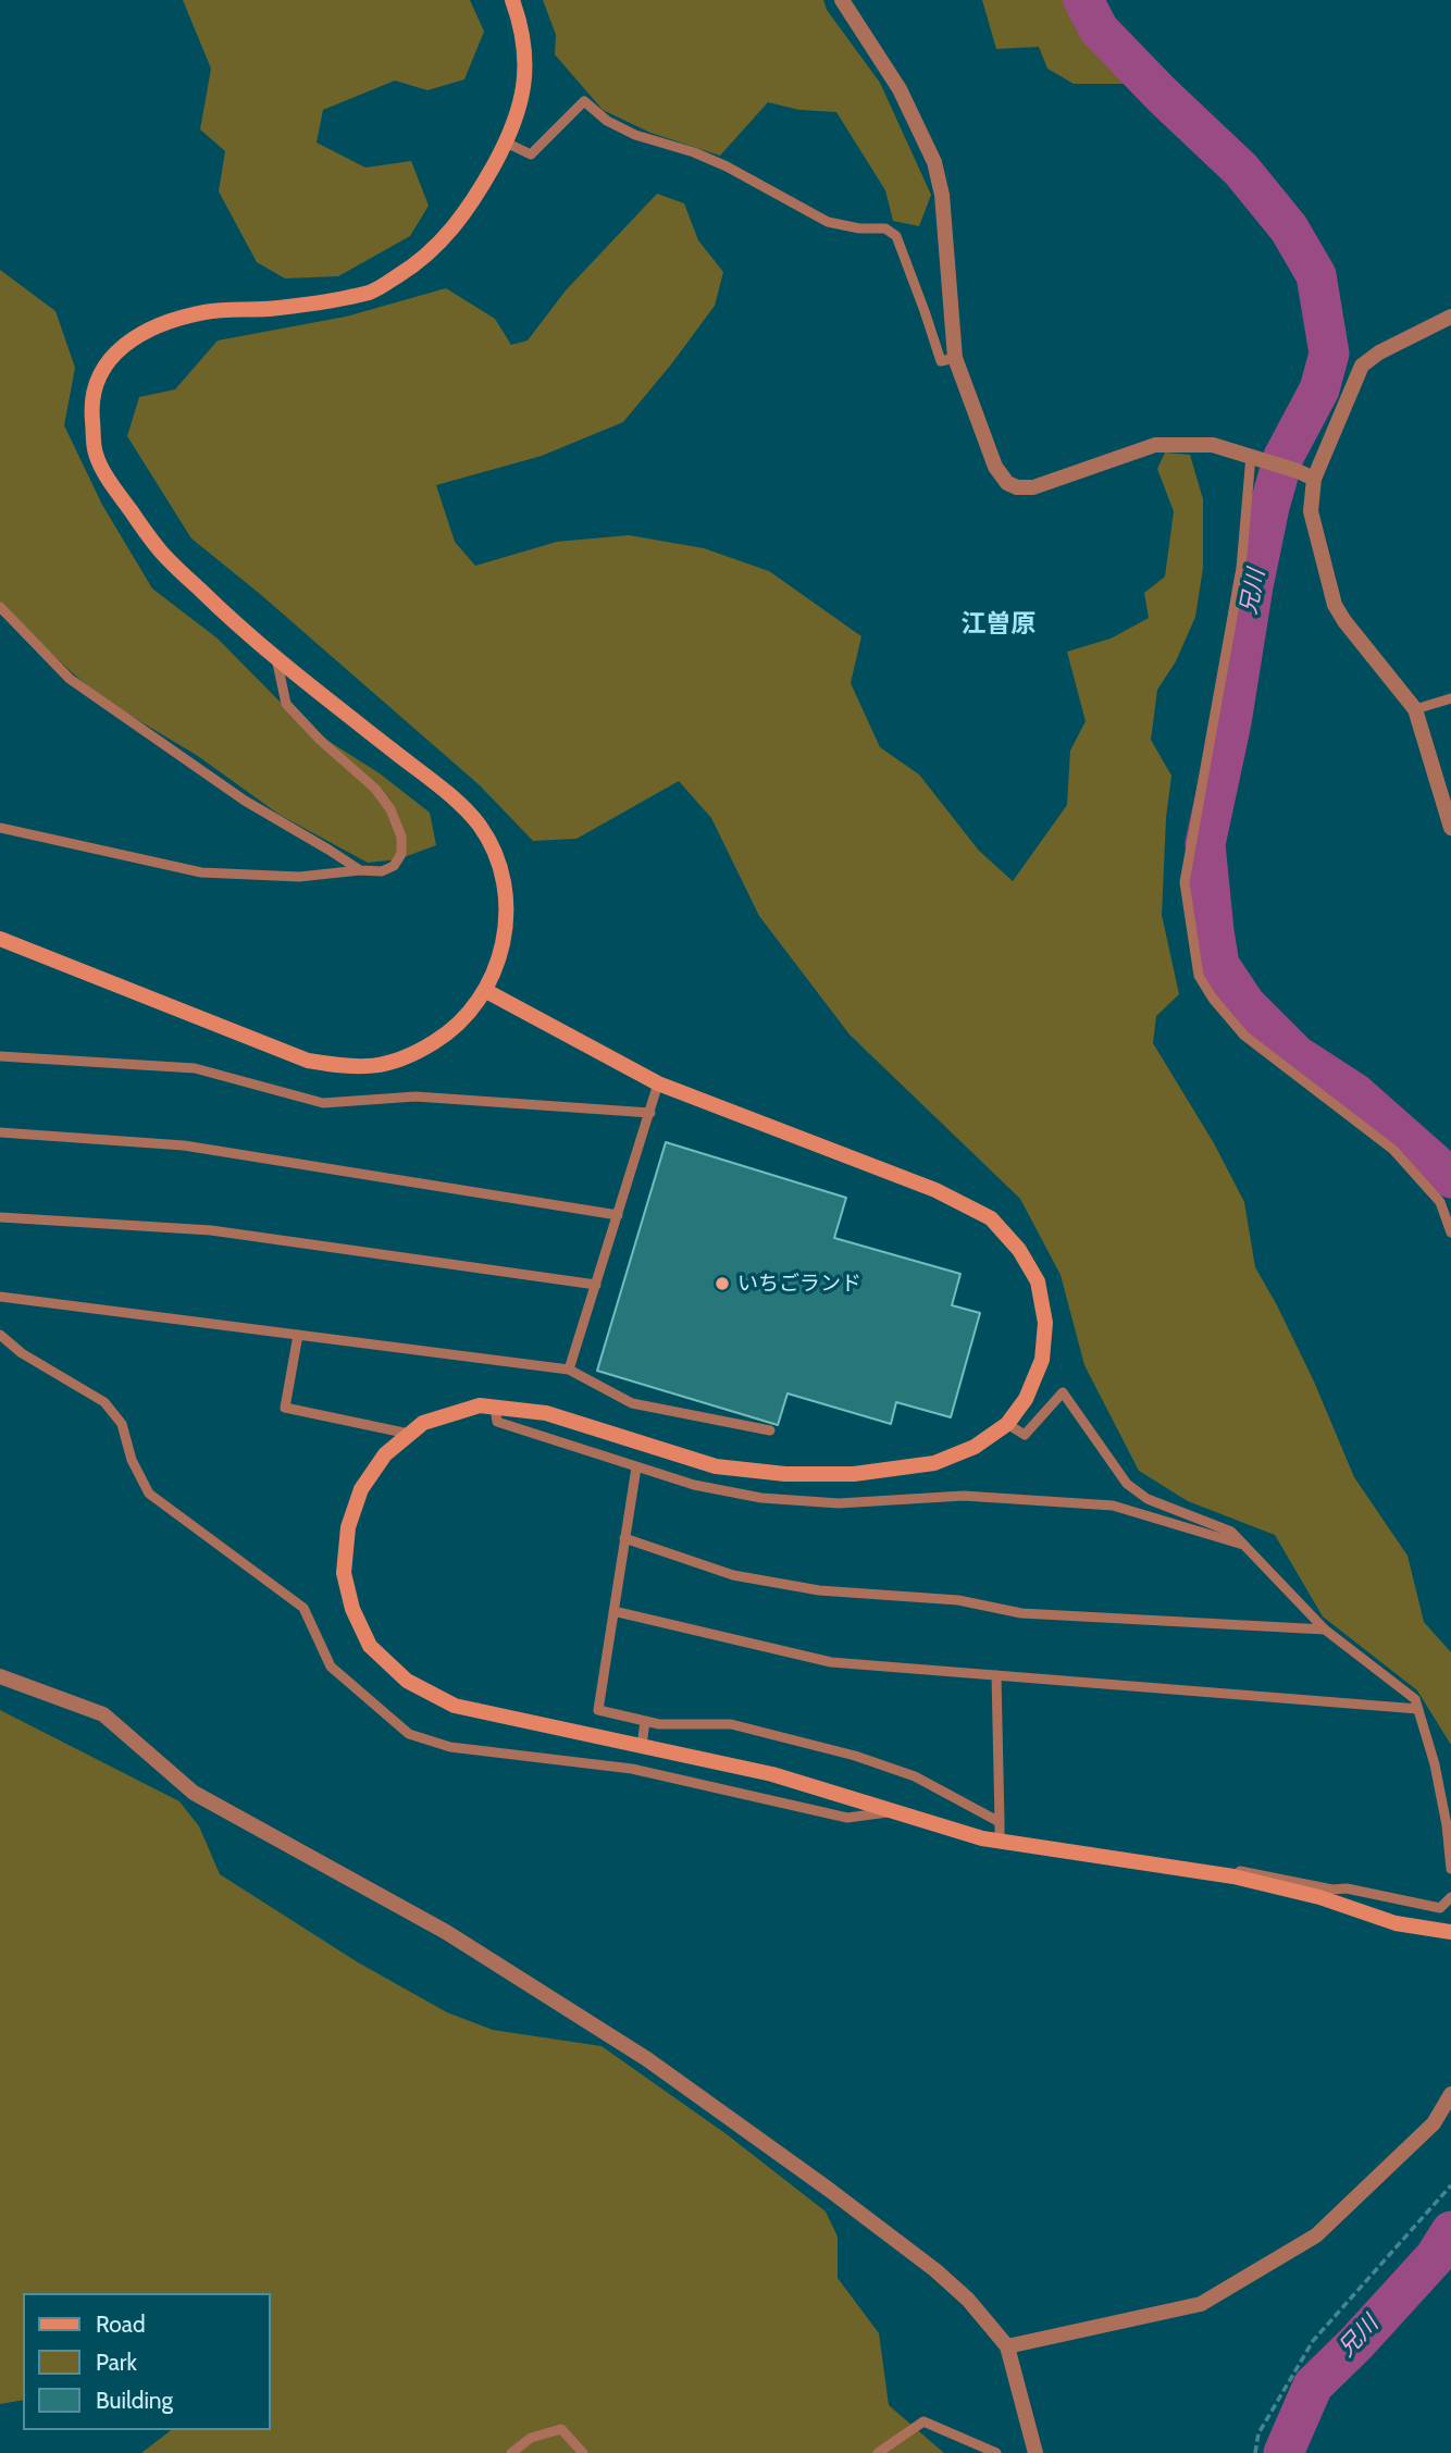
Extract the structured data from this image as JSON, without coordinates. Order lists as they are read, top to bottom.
{
  "districts": ["江曽原"],
  "water": ["兄川"],
  "places": ["いちごランド"],
  "legend": ["Road", "Park", "Building"]
}
